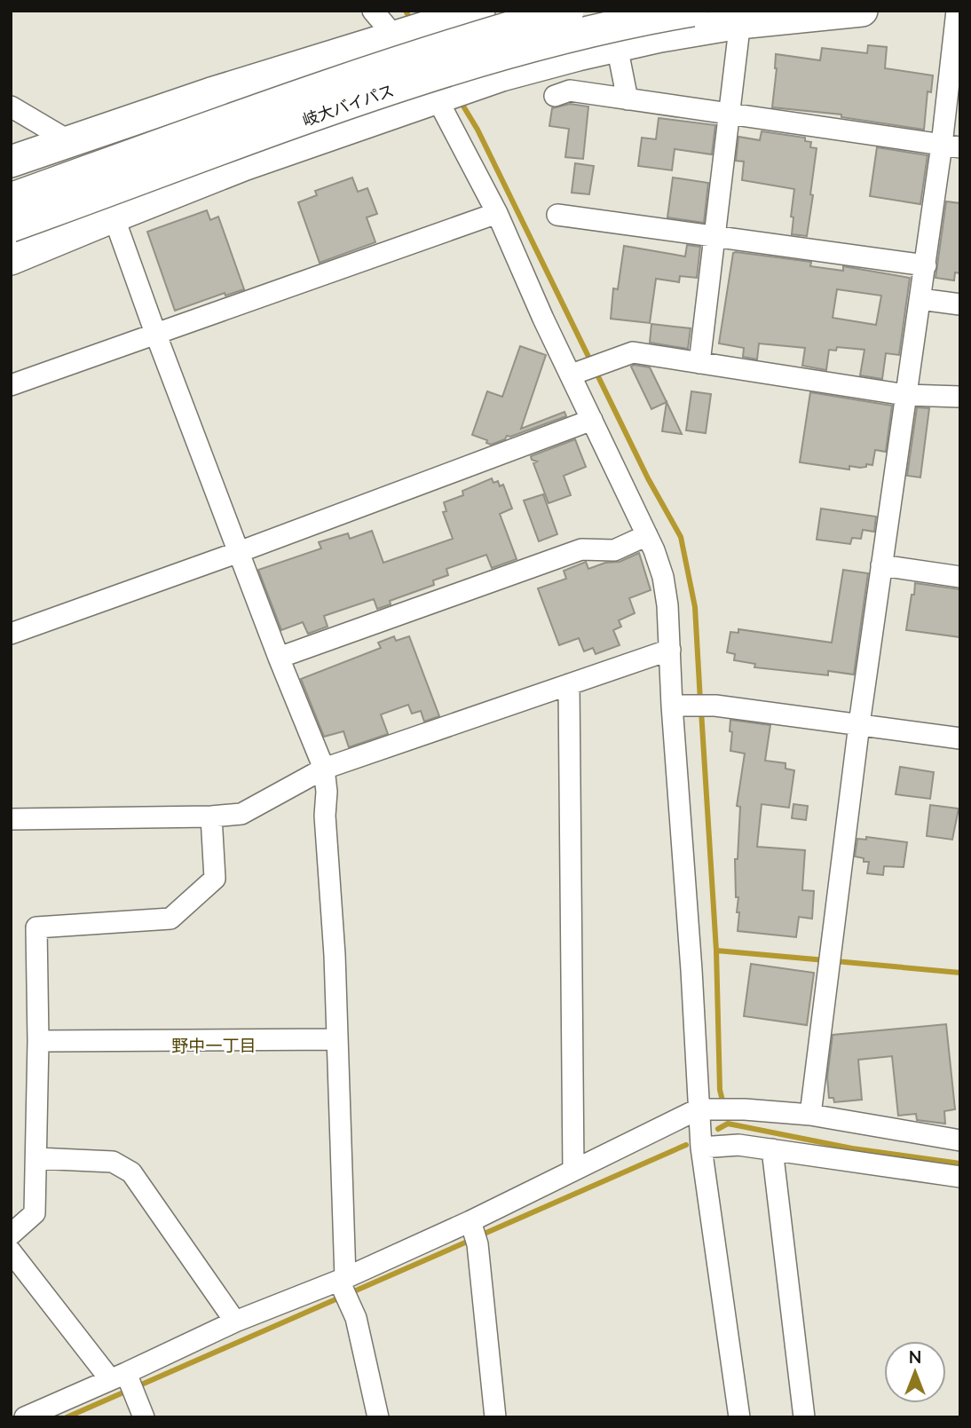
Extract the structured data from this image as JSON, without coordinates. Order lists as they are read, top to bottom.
{
  "streets": {
    "highway": ["岐大バイパス"]
  },
  "districts": ["野中一丁目"],
  "north": "top"
}
